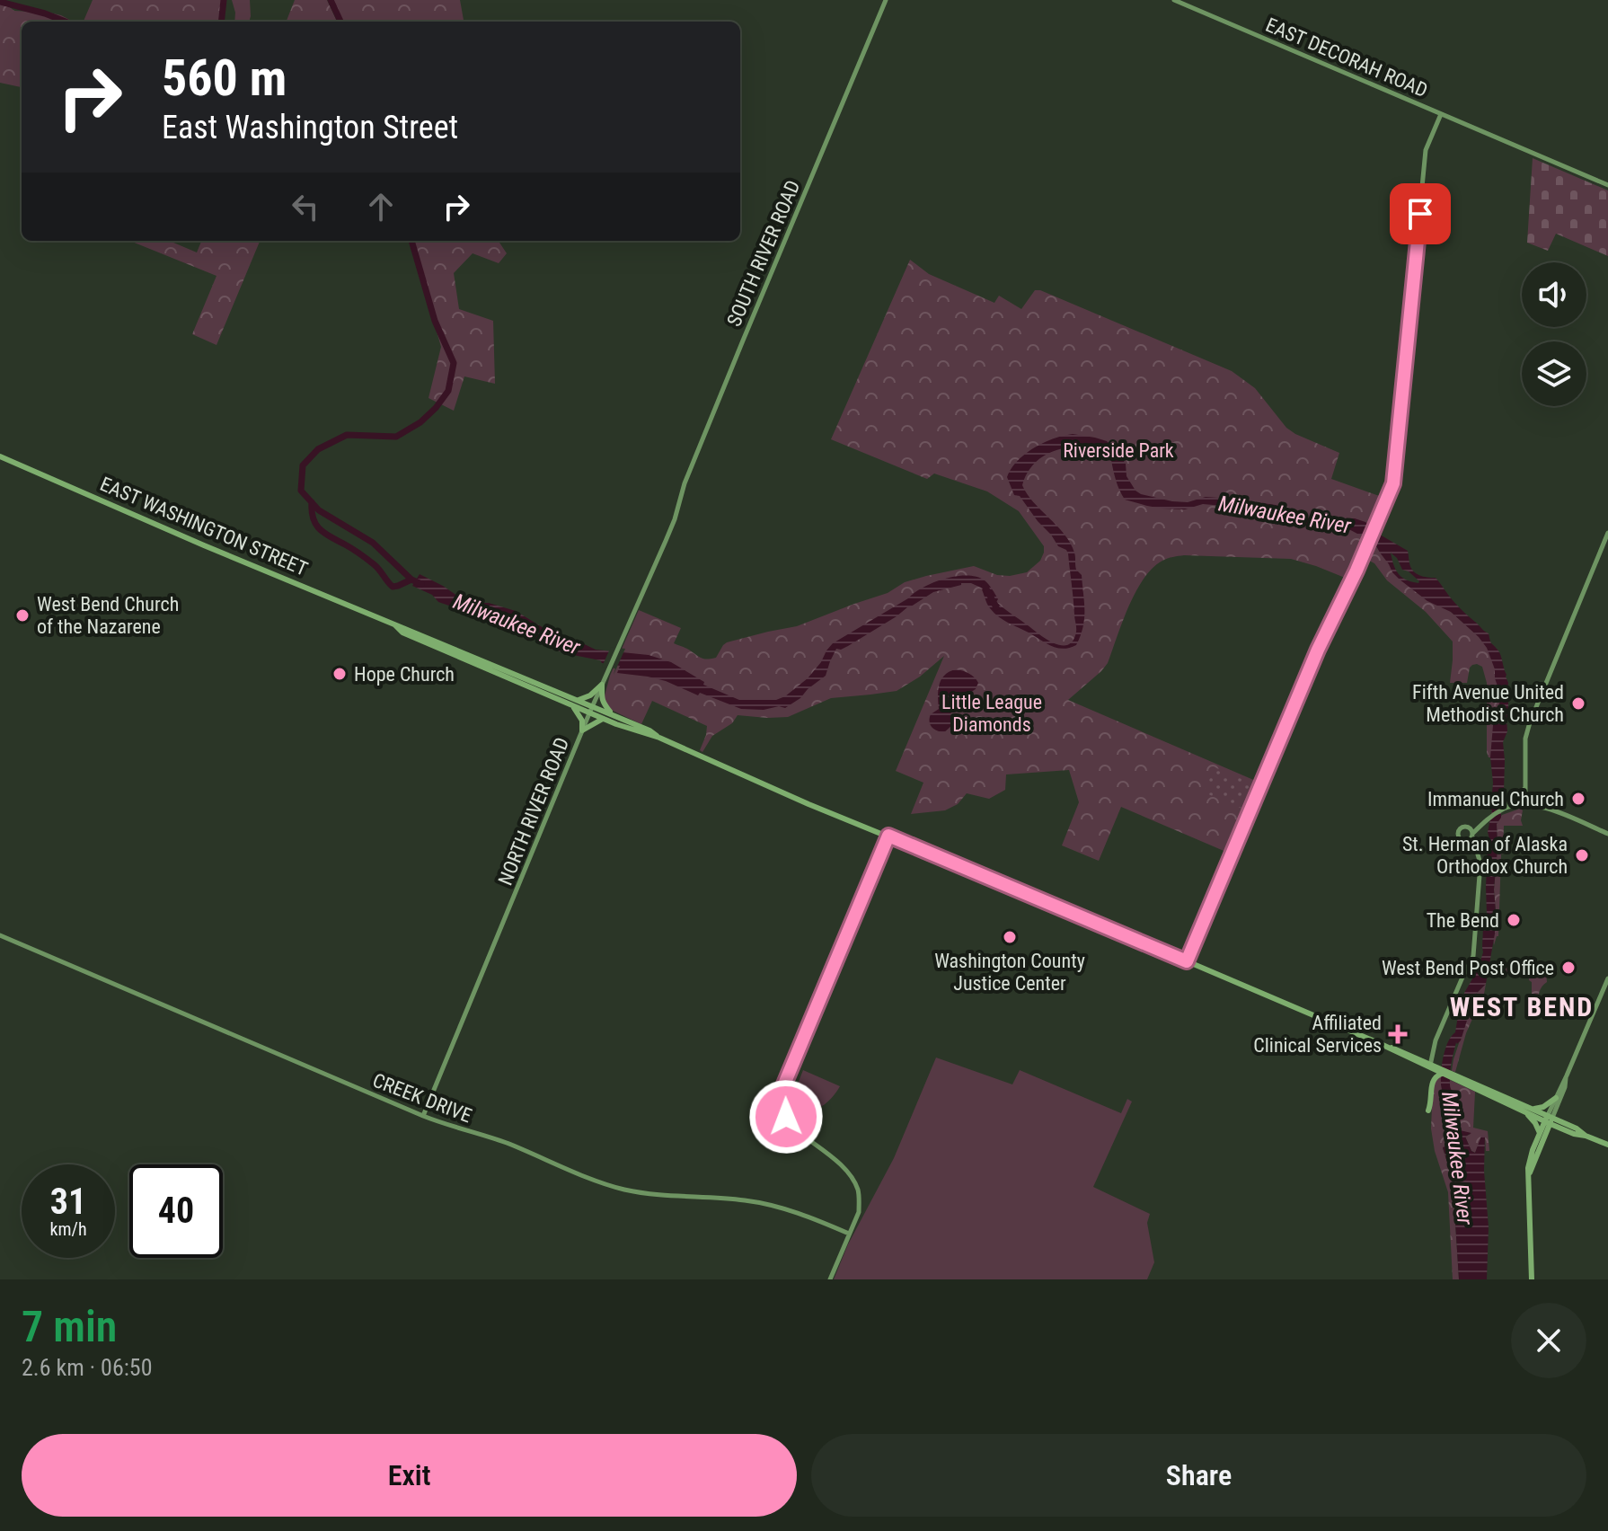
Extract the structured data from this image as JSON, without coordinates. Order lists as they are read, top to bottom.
{
  "streets": {
    "main road": ["EAST WASHINGTON STREET"],
    "street": [
      "EAST DECORAH ROAD",
      "SOUTH RIVER ROAD",
      "NORTH RIVER ROAD",
      "CREEK DRIVE"
    ]
  },
  "crossings": [
    ["SOUTH RIVER ROAD", "NORTH RIVER ROAD"],
    ["EAST WASHINGTON STREET", "NORTH RIVER ROAD"],
    ["NORTH RIVER ROAD", "CREEK DRIVE"]
  ],
  "districts": ["WEST BEND"],
  "water": ["Milwaukee River"],
  "parks": ["Riverside Park", "Little League Diamonds"],
  "places": {
    "other": [
      "West Bend Church of the Nazarene",
      "Hope Church",
      "Fifth Avenue United Methodist Church",
      "Immanuel Church",
      "St. Herman of Alaska Orthodox Church",
      "The Bend",
      "Washington County Justice Center",
      "West Bend Post Office"
    ],
    "health": ["Affiliated Clinical Services"]
  },
  "page": {
    "turn": ["560 m", "East Washington Street"],
    "speed": "31 km/h",
    "limit": "40",
    "heading": ["7 min", "2.6 km · 06:50"],
    "buttons": ["Exit", "Share"]
  }
}
